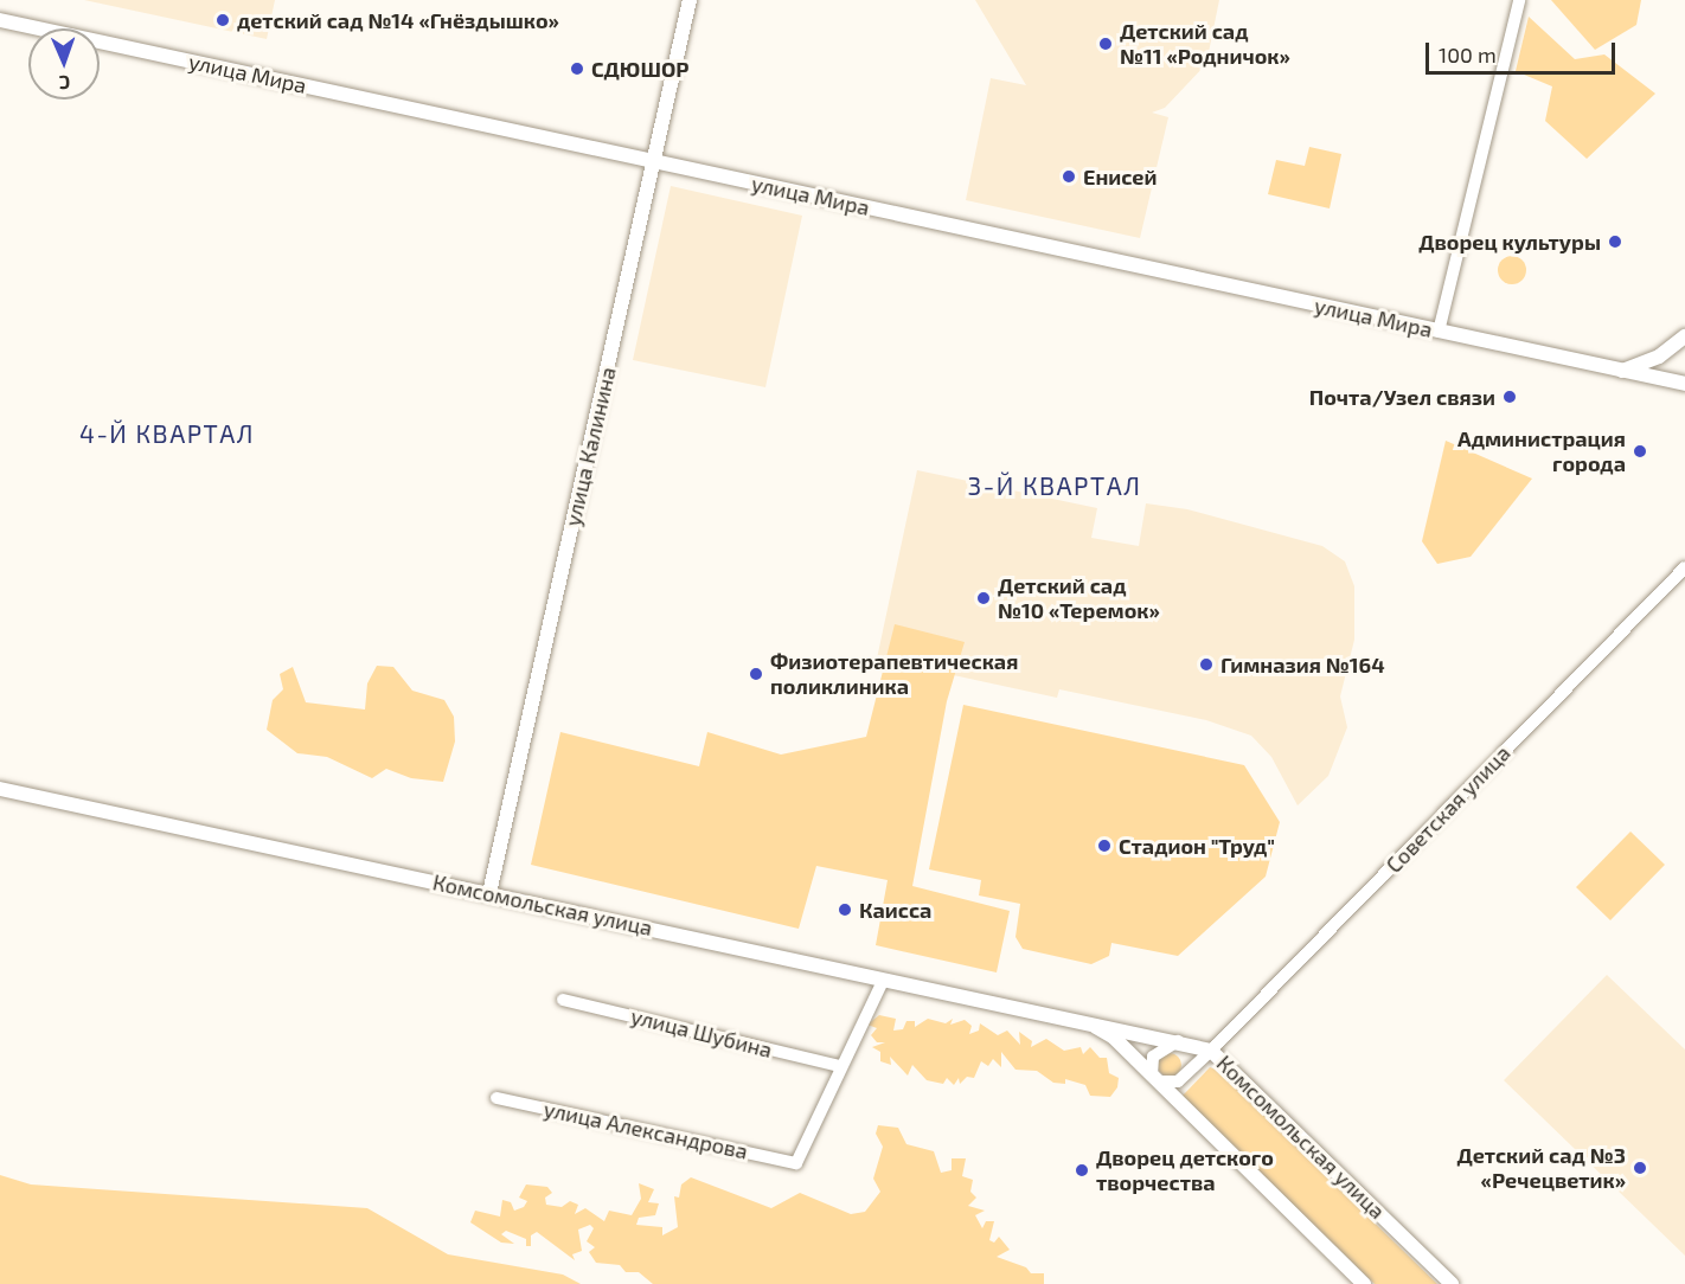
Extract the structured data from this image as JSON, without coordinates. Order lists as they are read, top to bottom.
{
  "streets": {
    "street": [
      "улица Мира",
      "улица Калинина",
      "Советская улица",
      "Комсомольская улица",
      "улица Шубина",
      "улица Александрова"
    ]
  },
  "crossings": [
    ["улица Мира", "улица Калинина"],
    ["улица Калинина", "Комсомольская улица"],
    ["Советская улица", "Комсомольская улица"],
    ["улица Шубина", "улица Александрова"]
  ],
  "districts": ["4-Й КВАРТАЛ", "3-Й КВАРТАЛ"],
  "places": [
    "детский сад №14 «Гнёздышко»",
    "Детский сад №11 «Родничок»",
    "СДЮШОР",
    "Енисей",
    "Дворец культуры",
    "Почта/Узел связи",
    "Администрация города",
    "Детский сад №10 «Теремок»",
    "Гимназия №164",
    "Физиотерапевтическая поликлиника",
    "Стадион \"Труд\"",
    "Каисса",
    "Детский сад №3 «Речецветик»",
    "Дворец детского творчества"
  ],
  "scale_bar": "100 m",
  "north": "bottom"
}
